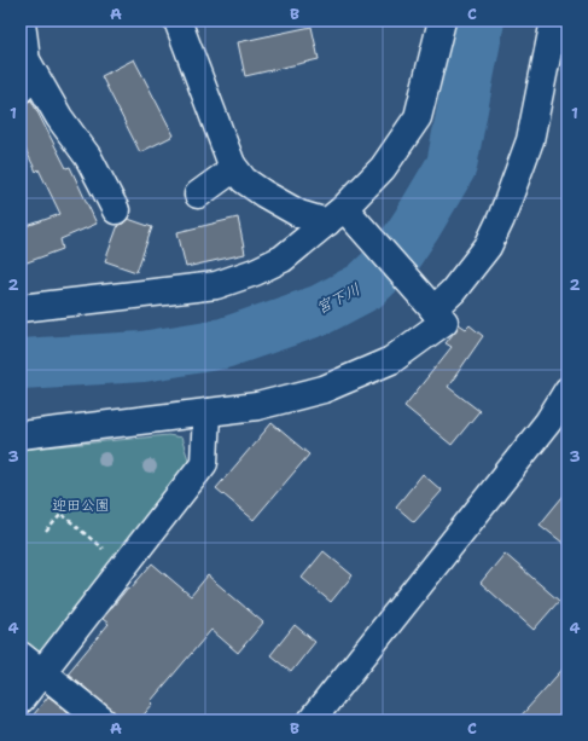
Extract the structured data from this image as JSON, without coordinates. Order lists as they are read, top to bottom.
{
  "water": ["宮下川"],
  "parks": ["迎田公園"],
  "grid": {
    "columns": ["A", "B", "C"],
    "rows": [
      "1",
      "2",
      "3",
      "4"
    ]
  }
}
